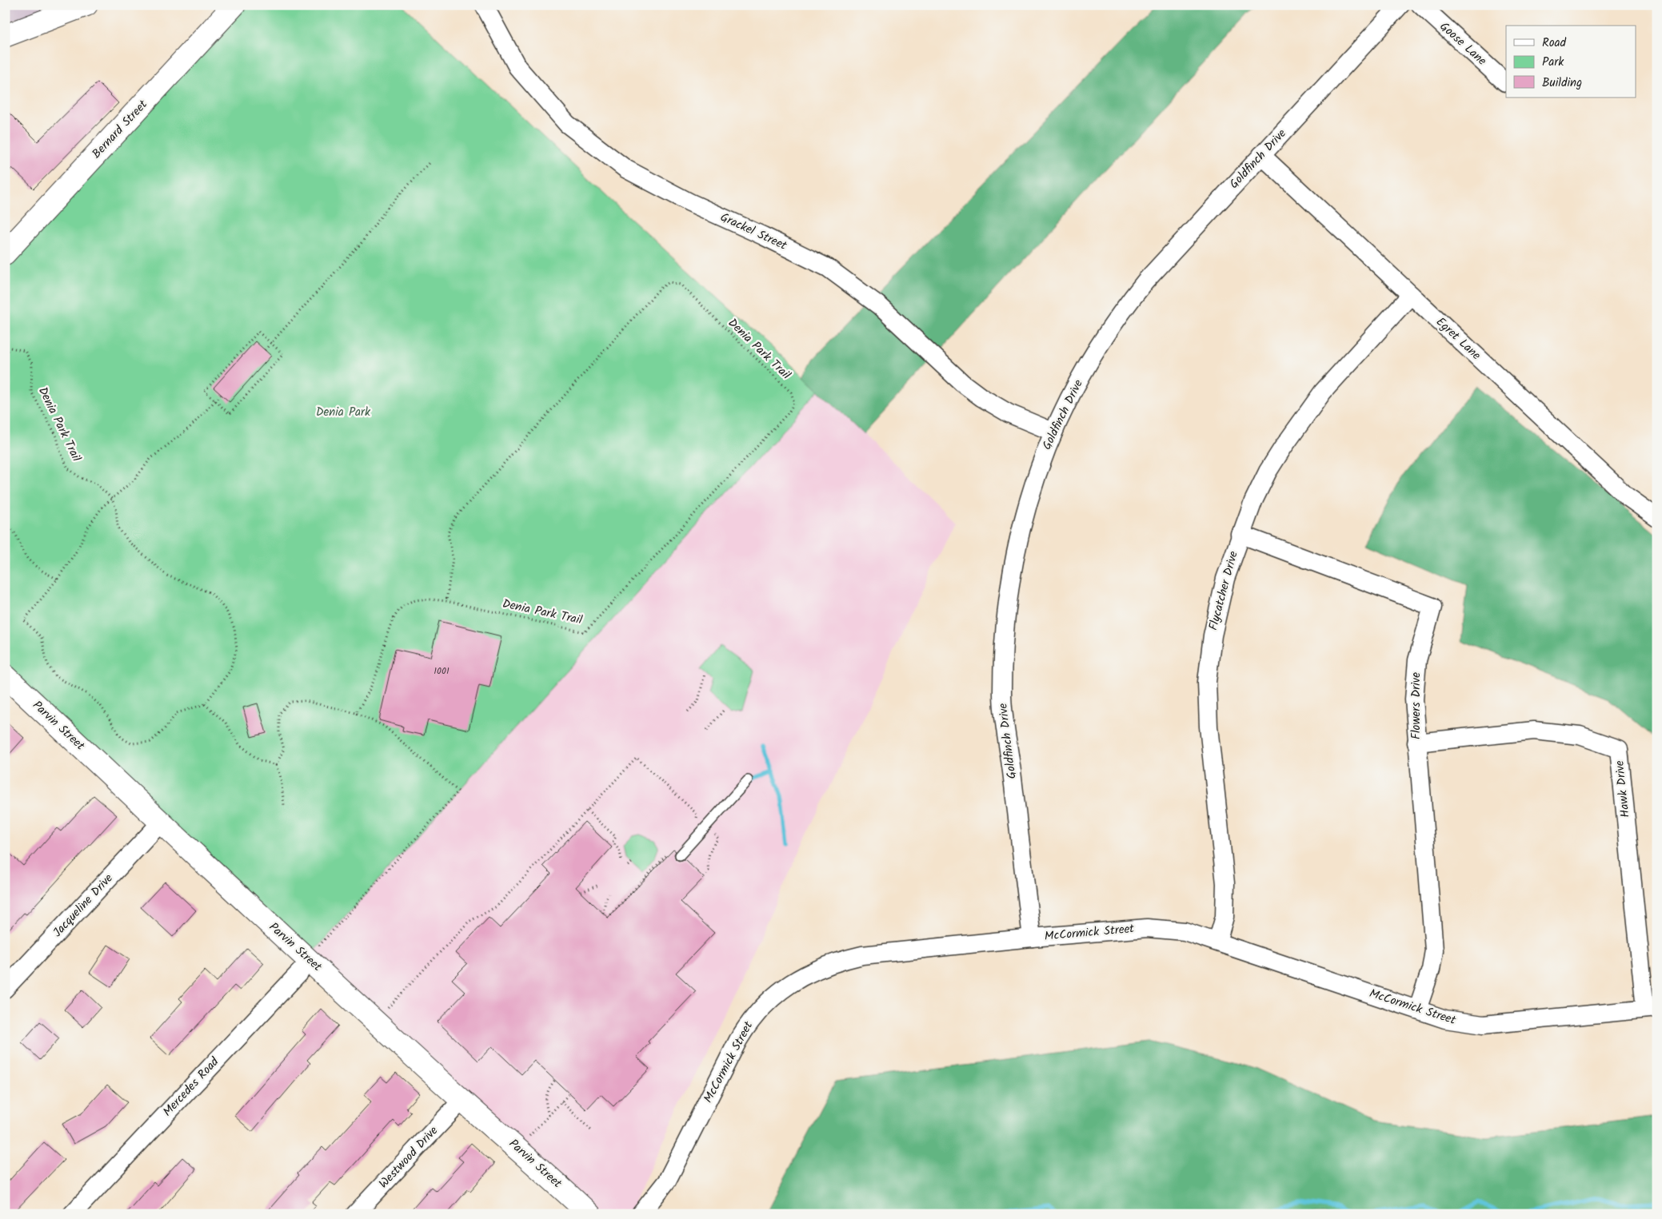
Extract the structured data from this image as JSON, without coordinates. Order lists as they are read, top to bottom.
{
  "streets": {
    "street": [
      "Goose Lane",
      "Bernard Street",
      "Goldfinch Drive",
      "Grackel Street",
      "Egret Lane",
      "Flycatcher Drive",
      "Flowers Drive",
      "Parvin Street",
      "Hawk Drive",
      "Jacqueline Drive",
      "McCormick Street",
      "Mercedes Road",
      "Westwood Drive"
    ],
    "path": ["Denia Park Trail"]
  },
  "crossings": [
    ["Goldfinch Drive", "Grackel Street"],
    ["Goldfinch Drive", "Egret Lane"],
    ["Goldfinch Drive", "McCormick Street"],
    ["Egret Lane", "Flycatcher Drive"],
    ["Flycatcher Drive", "Flowers Drive"],
    ["Flycatcher Drive", "McCormick Street"],
    ["Flowers Drive", "Hawk Drive"],
    ["Flowers Drive", "McCormick Street"],
    ["Parvin Street", "Jacqueline Drive"],
    ["Parvin Street", "Mercedes Road"],
    ["Parvin Street", "Westwood Drive"],
    ["Hawk Drive", "McCormick Street"]
  ],
  "parks": ["Denia Park"],
  "house_numbers": ["1001"],
  "legend": ["Road", "Park", "Building"]
}
